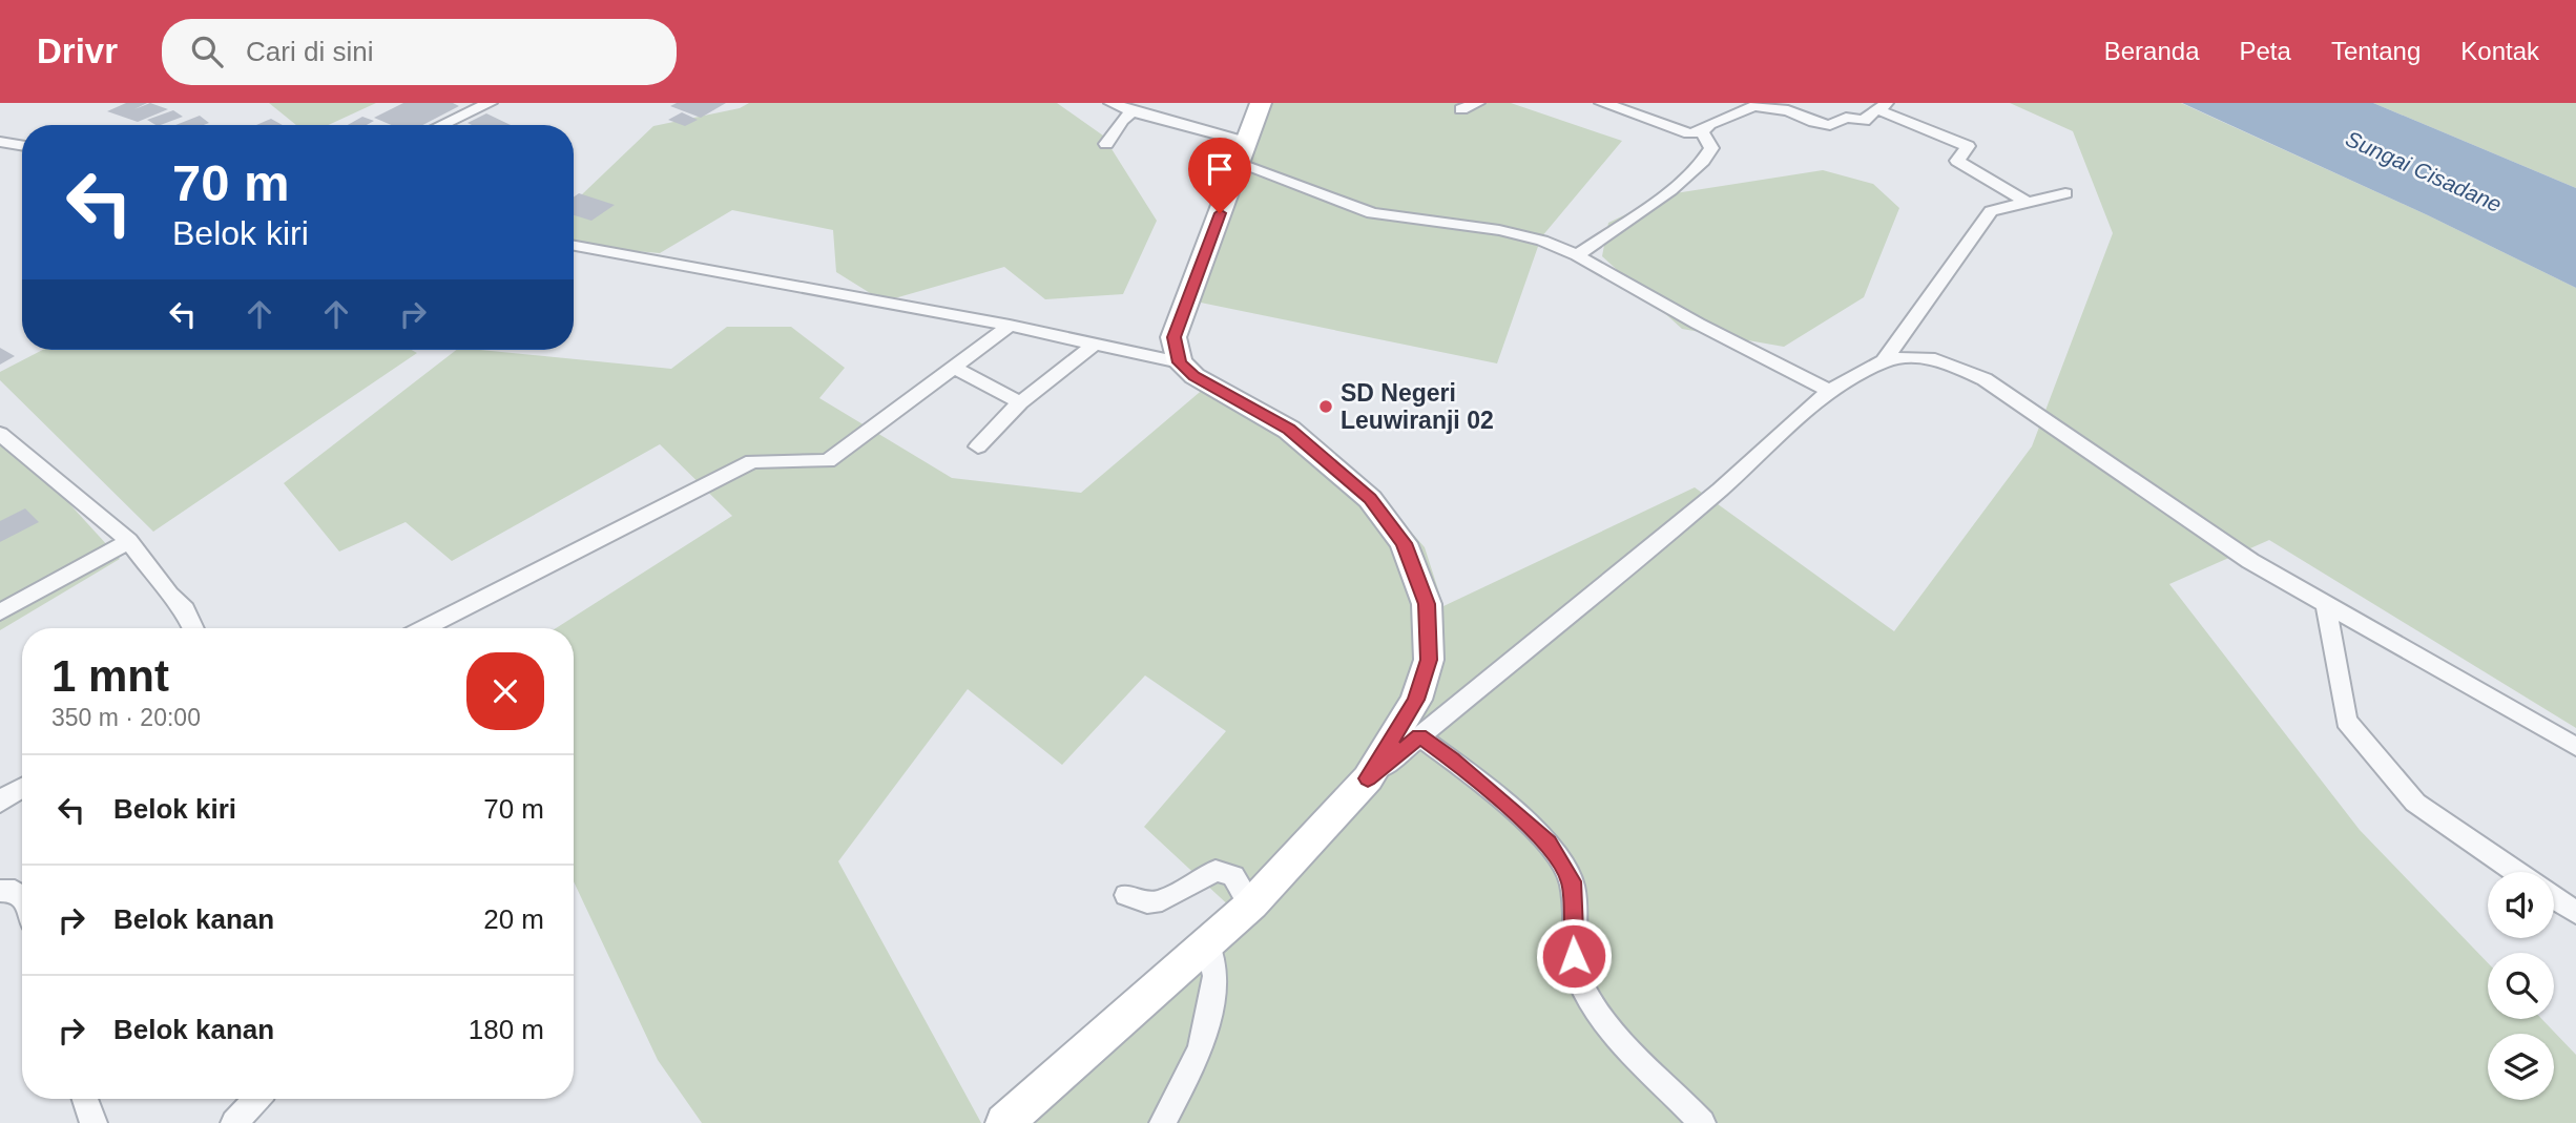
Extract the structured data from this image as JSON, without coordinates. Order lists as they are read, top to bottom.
{
  "water": ["Sungai Cisadane"],
  "places": ["SD Negeri Leuwiranji 02"],
  "page": {
    "header": "Drivr",
    "search": "Cari di sini",
    "nav": [
      "Beranda",
      "Peta",
      "Tentang",
      "Kontak"
    ],
    "turn": ["70 m", "Belok kiri"],
    "heading": ["1 mnt", "350 m · 20:00"],
    "list": [
      {
        "name": "Belok kiri",
        "value": "70 m"
      },
      {
        "name": "Belok kanan",
        "value": "20 m"
      },
      {
        "name": "Belok kanan",
        "value": "180 m"
      }
    ]
  }
}
